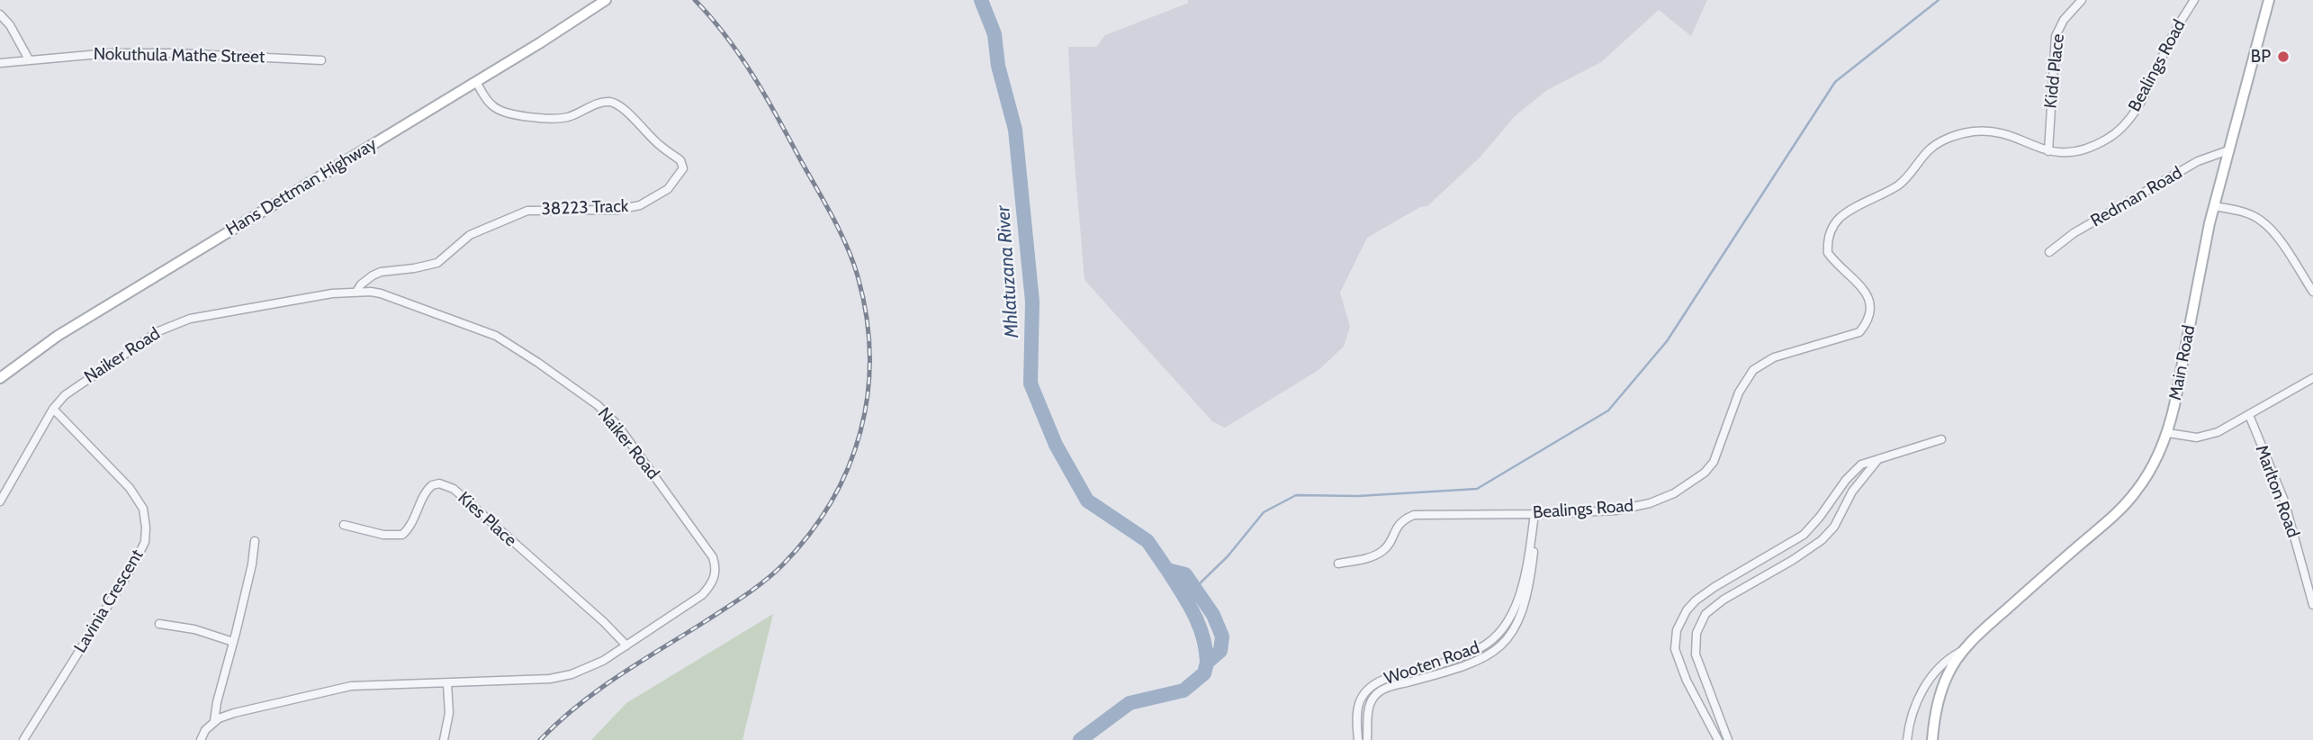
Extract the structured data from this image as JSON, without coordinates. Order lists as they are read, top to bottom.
{
  "streets": {
    "main road": ["Hans Dettman Highway", "Main Road"],
    "street": [
      "Nokuthula Mathe Street",
      "Bealings Road",
      "Kidd Place",
      "Redman Road",
      "38223 Track",
      "Naiker Road",
      "Marlton Road",
      "Kies Place",
      "Lavinia Crescent",
      "Wooten Road"
    ]
  },
  "crossings": [
    ["Bealings Road", "Kidd Place"],
    ["Bealings Road", "Wooten Road"],
    ["Hans Dettman Highway", "38223 Track"],
    ["Redman Road", "Main Road"],
    ["38223 Track", "Naiker Road"],
    ["Naiker Road", "Kies Place"],
    ["Naiker Road", "Lavinia Crescent"]
  ],
  "water": ["Mhlatuzana River"],
  "places": ["BP"]
}
